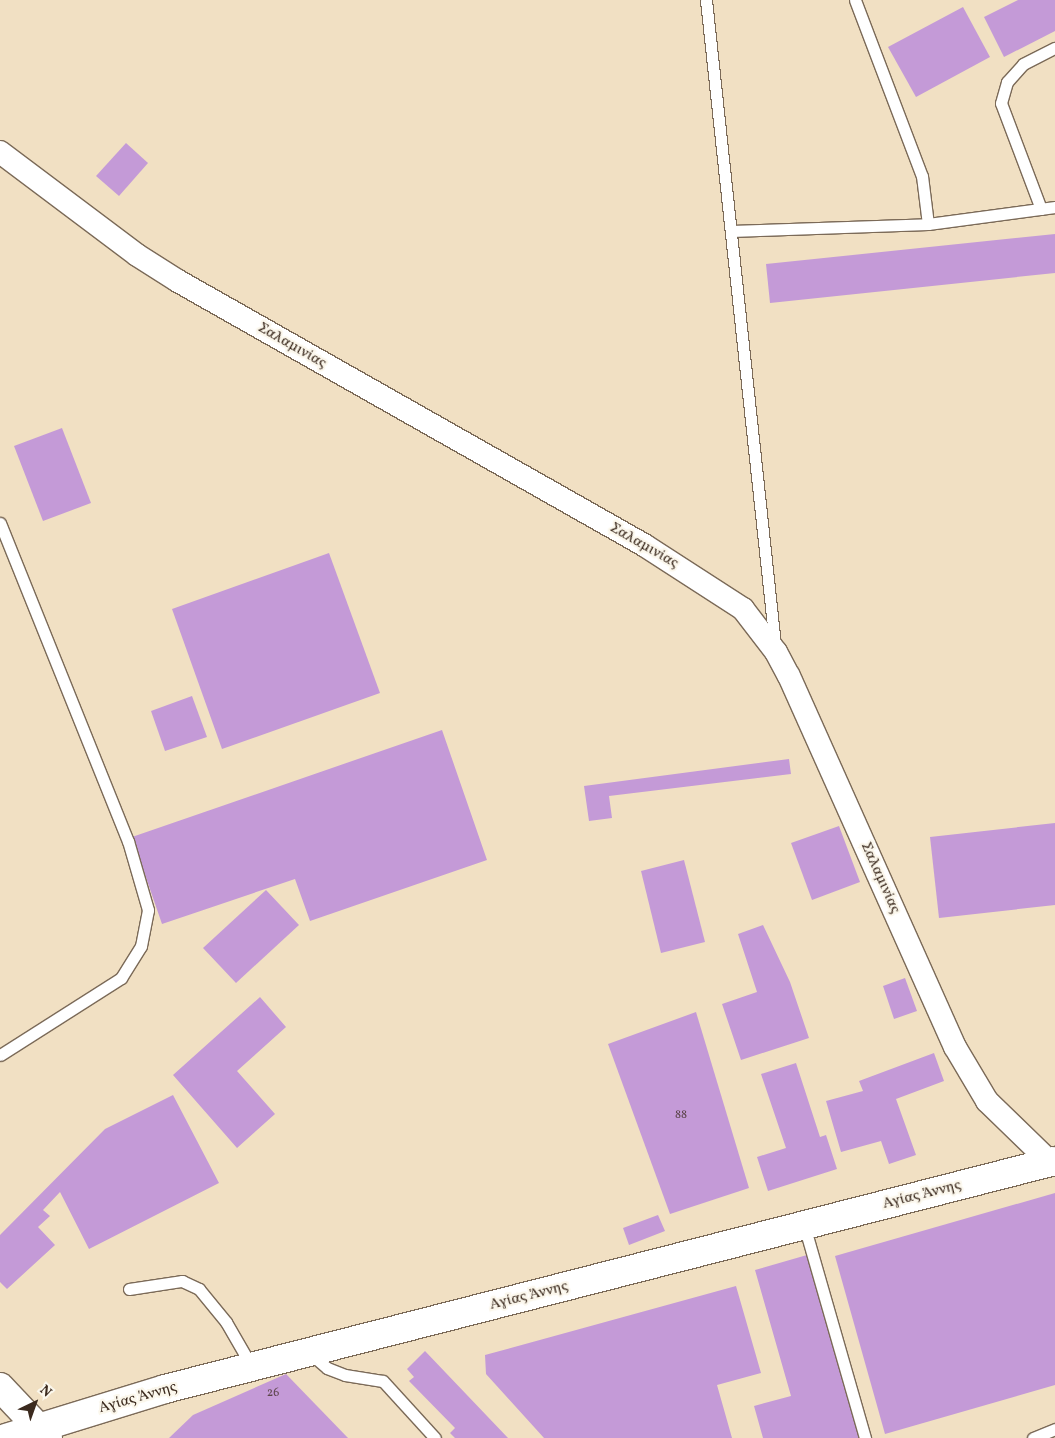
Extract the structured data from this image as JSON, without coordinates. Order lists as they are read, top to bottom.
{
  "streets": {
    "street": ["Σαλαμινίας", "Αγίας Άννης"]
  },
  "crossings": [
    ["Σαλαμινίας", "Αγίας Άννης"]
  ],
  "house_numbers": ["88", "26"],
  "north": "top right"
}
